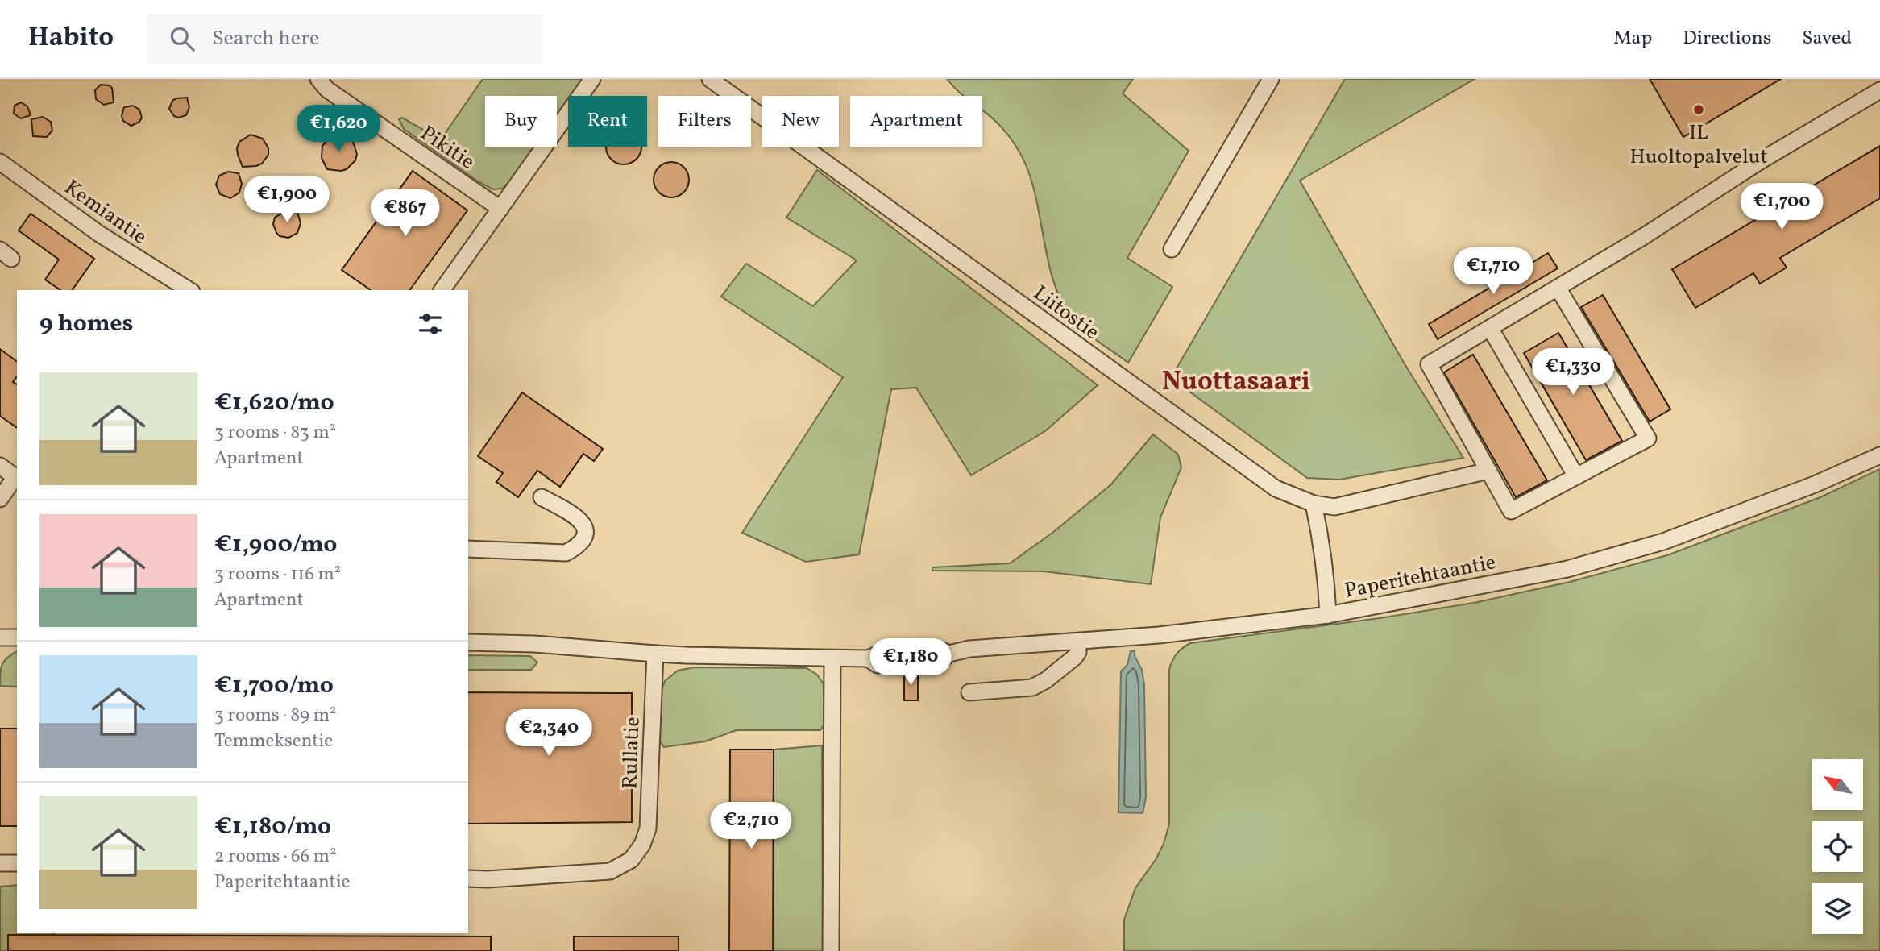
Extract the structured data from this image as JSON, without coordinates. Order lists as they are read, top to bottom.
{
  "streets": {
    "street": [
      "Pikitie",
      "Kemiantie",
      "Liitostie",
      "Paperitehtaantie",
      "Rullatie"
    ]
  },
  "districts": ["Nuottasaari"],
  "places": ["IL Huoltopalvelut"],
  "north": "top left",
  "page": {
    "header": "Habito",
    "search": "Search here",
    "nav": ["Map", "Directions", "Saved"],
    "chip": [
      "Buy",
      "Rent",
      "Filters",
      "New",
      "Apartment"
    ],
    "price": [
      "€1,620",
      "€1,900",
      "€1,700",
      "€867",
      "€1,710",
      "€1,330",
      "€1,180",
      "€2,340",
      "€2,710"
    ],
    "heading": "9 homes",
    "list": [
      {
        "name": "€1,620/mo",
        "note": "3 rooms · 83 m² · Apartment"
      },
      {
        "name": "€1,900/mo",
        "note": "3 rooms · 116 m² · Apartment"
      },
      {
        "name": "€1,700/mo",
        "note": "3 rooms · 89 m² · Temmeksentie"
      },
      {
        "name": "€1,180/mo",
        "note": "2 rooms · 66 m² · Paperitehtaantie"
      }
    ]
  }
}
